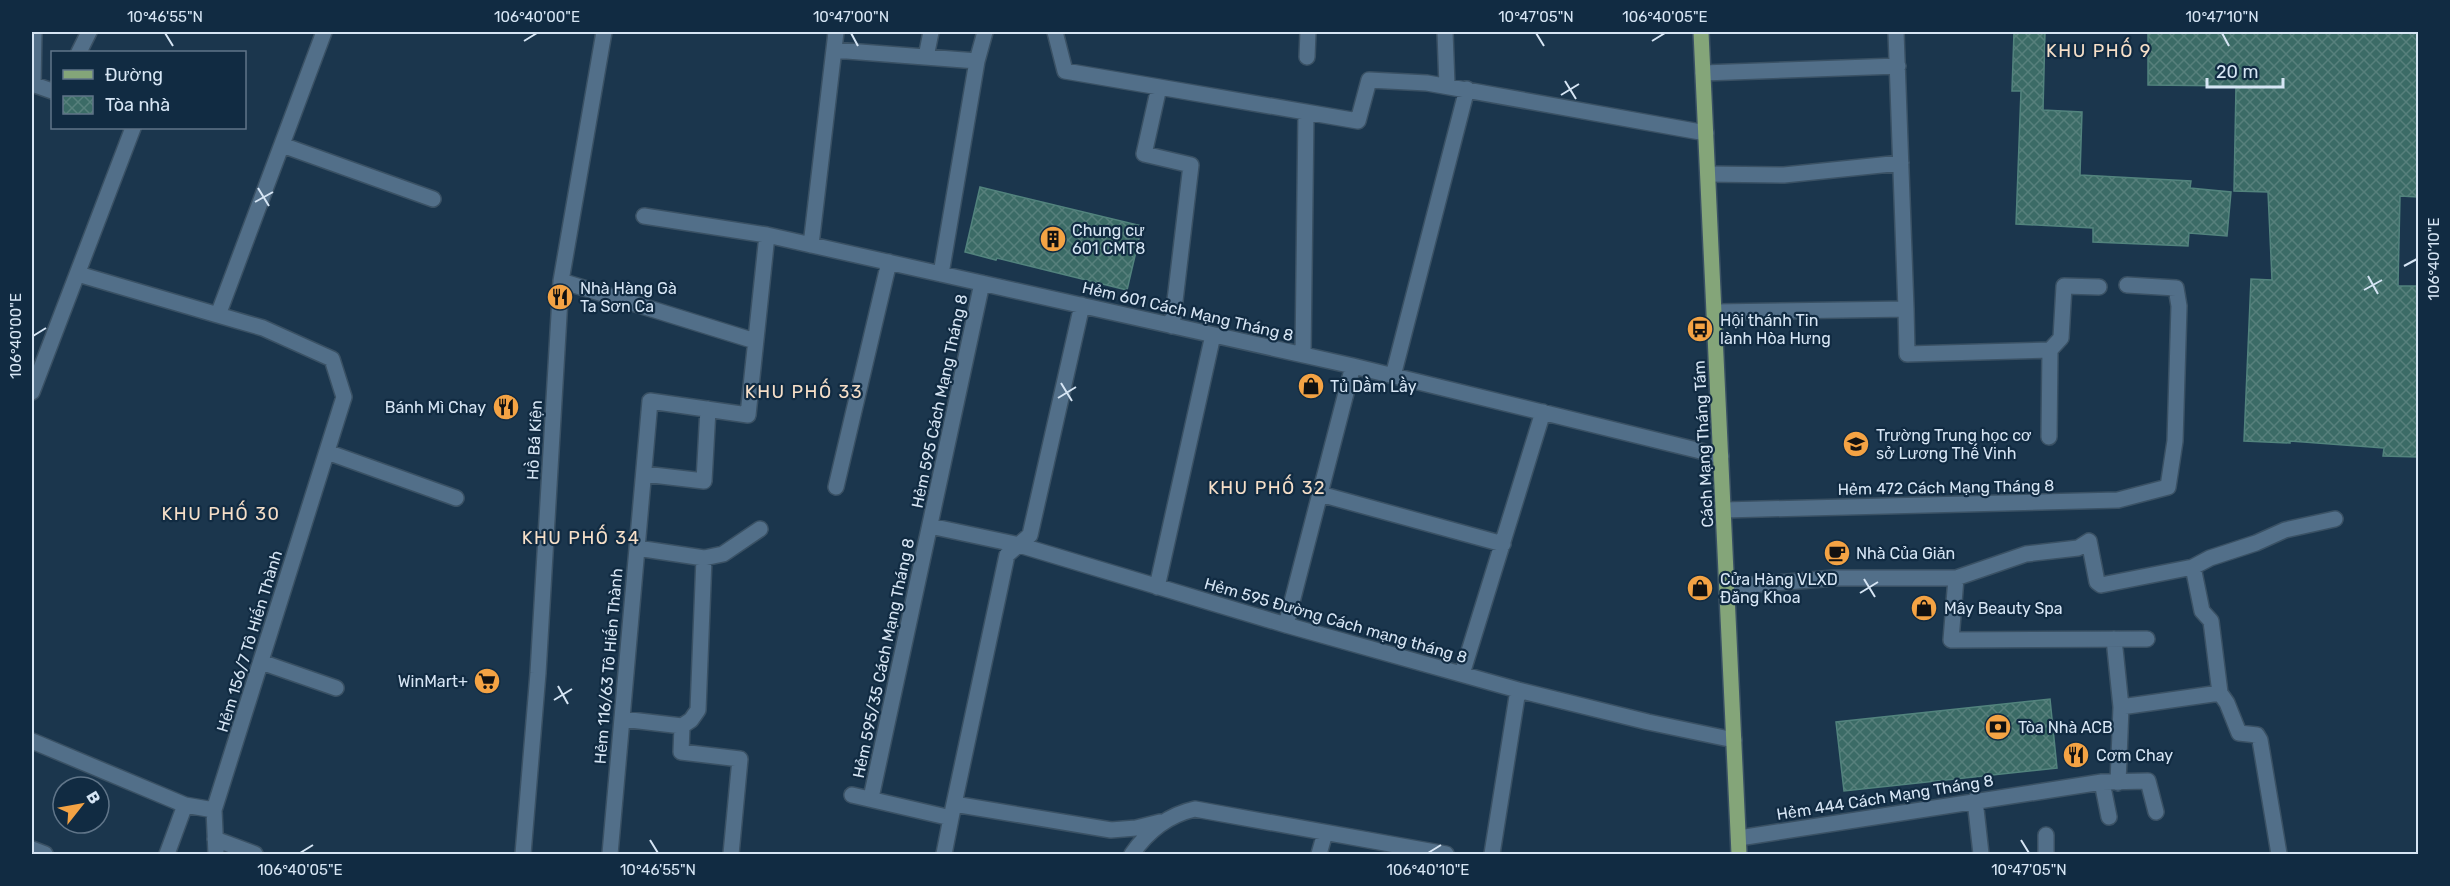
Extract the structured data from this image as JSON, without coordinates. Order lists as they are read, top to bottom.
{
  "streets": {
    "main road": ["Cách Mạng Tháng Tám"],
    "street": [
      "Hẻm 601 Cách Mạng Tháng 8",
      "Hẻm 595 Cách Mạng Tháng 8",
      "Hồ Bá Kiện",
      "Hẻm 472 Cách Mạng Tháng 8",
      "Hẻm 595 Đường Cách mạng tháng 8",
      "Hẻm 156/7 Tô Hiến Thành",
      "Hẻm 595/35 Cách Mạng Tháng 8",
      "Hẻm 116/63 Tô Hiến Thành",
      "Hẻm 444 Cách Mạng Tháng 8"
    ]
  },
  "crossings": [
    ["Hẻm 601 Cách Mạng Tháng 8", "Hẻm 595 Cách Mạng Tháng 8"],
    ["Hẻm 601 Cách Mạng Tháng 8", "Cách Mạng Tháng Tám"],
    ["Hẻm 601 Cách Mạng Tháng 8", "Hẻm 595 Đường Cách mạng tháng 8"],
    ["Hẻm 595 Cách Mạng Tháng 8", "Hẻm 595 Đường Cách mạng tháng 8"],
    ["Hẻm 595 Cách Mạng Tháng 8", "Hẻm 595/35 Cách Mạng Tháng 8"],
    ["Cách Mạng Tháng Tám", "Hẻm 472 Cách Mạng Tháng 8"],
    ["Cách Mạng Tháng Tám", "Hẻm 595 Đường Cách mạng tháng 8"],
    ["Cách Mạng Tháng Tám", "Hẻm 444 Cách Mạng Tháng 8"],
    ["Hẻm 595 Đường Cách mạng tháng 8", "Hẻm 595/35 Cách Mạng Tháng 8"]
  ],
  "districts": [
    "KHU PHỐ 9",
    "KHU PHỐ 33",
    "KHU PHỐ 32",
    "KHU PHỐ 30",
    "KHU PHỐ 34"
  ],
  "places": {
    "building": ["Chung cư 601 CMT8"],
    "restaurant": ["Nhà Hàng Gà Ta Sơn Ca", "Bánh Mì Chay", "Cơm Chay"],
    "bus stop": ["Hội thánh Tin lành Hòa Hưng"],
    "shop": ["Tủ Dầm Lầy", "Cửa Hàng VLXD Đăng Khoa", "Mây Beauty Spa"],
    "school or university": ["Trường Trung học cơ sở Lương Thế Vinh"],
    "cafe": ["Nhà Của Giản"],
    "supermarket": ["WinMart+"],
    "bank": ["Tòa Nhà ACB"]
  },
  "legend": ["Đường", "Tòa nhà"],
  "scale_bar": "20 m",
  "north": "top right",
  "coordinates": [
    "10°46'55\"N",
    "106°40'00\"E",
    "10°47'00\"N",
    "10°47'05\"N",
    "106°40'05\"E",
    "10°47'10\"N",
    "106°40'10\"E"
  ]
}
